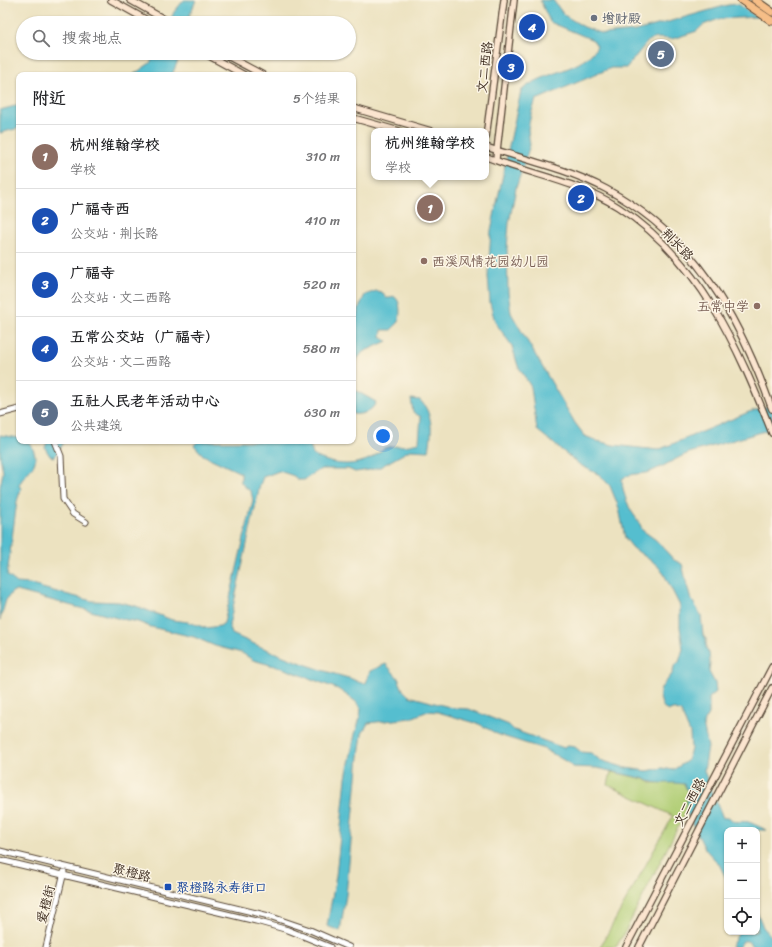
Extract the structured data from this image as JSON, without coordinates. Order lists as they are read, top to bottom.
{
  "streets": {
    "main road": ["文二西路", "荆长路"],
    "street": ["聚橙路", "爱橙街"]
  },
  "crossings": [
    ["文二西路", "荆长路"],
    ["聚橙路", "爱橙街"]
  ],
  "places": {
    "other": ["增财殿", "西溪风情花园幼儿园", "五常中学"],
    "transit": ["聚橙路永寿街口"]
  },
  "page": {
    "pins": [
      "4",
      "5",
      "3",
      "2",
      "1"
    ],
    "search": "搜索地点",
    "heading": ["附近", "5个结果"],
    "list": [
      {
        "mark": "1",
        "name": "杭州维翰学校",
        "note": "学校",
        "value": "310 m"
      },
      {
        "mark": "2",
        "name": "广福寺西",
        "note": "公交站 · 荆长路",
        "value": "410 m"
      },
      {
        "mark": "3",
        "name": "广福寺",
        "note": "公交站 · 文二西路",
        "value": "520 m"
      },
      {
        "mark": "4",
        "name": "五常公交站（广福寺）",
        "note": "公交站 · 文二西路",
        "value": "580 m"
      },
      {
        "mark": "5",
        "name": "五社人民老年活动中心",
        "note": "公共建筑",
        "value": "630 m"
      }
    ],
    "popup": ["杭州维翰学校", "学校"],
    "map_buttons": ["+", "−"]
  }
}
